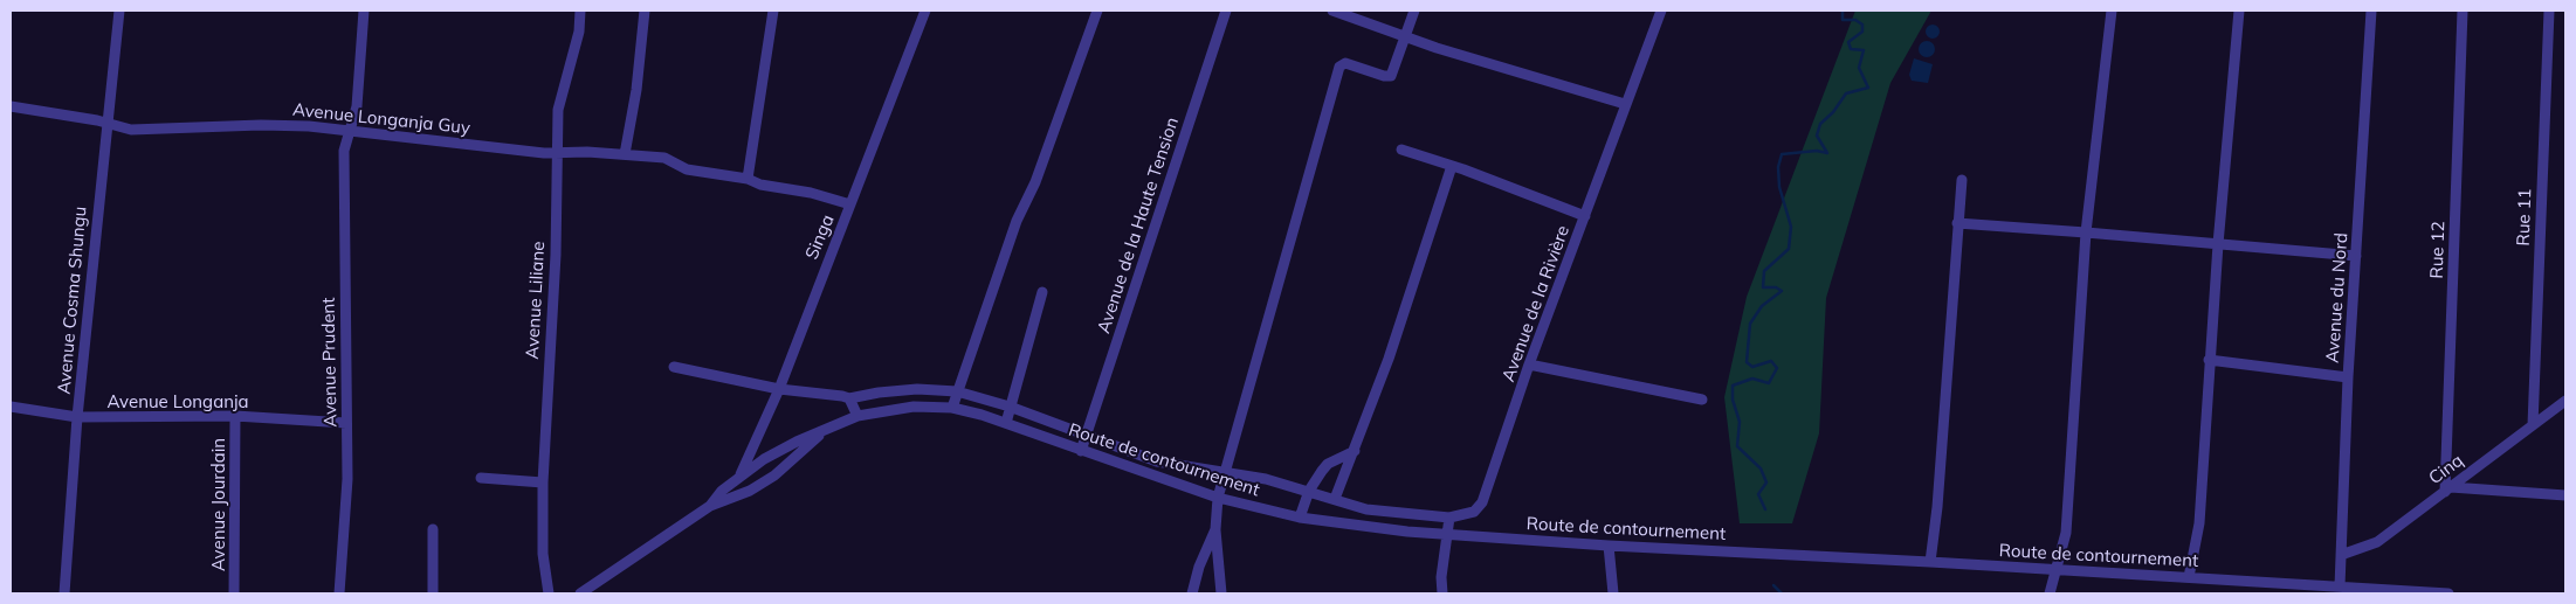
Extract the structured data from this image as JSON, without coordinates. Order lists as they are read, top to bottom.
{
  "streets": {
    "street": [
      "Avenue Longanja Guy",
      "Rue 11",
      "Avenue de la Haute Tension",
      "Singa",
      "Rue 12",
      "Avenue du Nord",
      "Avenue Cosma Shungu",
      "Avenue Liliane",
      "Avenue de la Rivière",
      "Avenue Prudent",
      "Avenue Longanja",
      "Route de contournement",
      "Cinq",
      "Avenue Jourdain"
    ]
  },
  "crossings": [
    ["Avenue Longanja Guy", "Singa"],
    ["Avenue Longanja Guy", "Avenue Cosma Shungu"],
    ["Avenue Longanja Guy", "Avenue Liliane"],
    ["Avenue Longanja Guy", "Avenue Prudent"],
    ["Rue 11", "Cinq"],
    ["Avenue de la Haute Tension", "Route de contournement"],
    ["Singa", "Route de contournement"],
    ["Rue 12", "Cinq"],
    ["Avenue du Nord", "Route de contournement"],
    ["Avenue du Nord", "Cinq"],
    ["Avenue Cosma Shungu", "Avenue Longanja"],
    ["Avenue Prudent", "Avenue Longanja"],
    ["Avenue Longanja", "Avenue Jourdain"]
  ]
}
